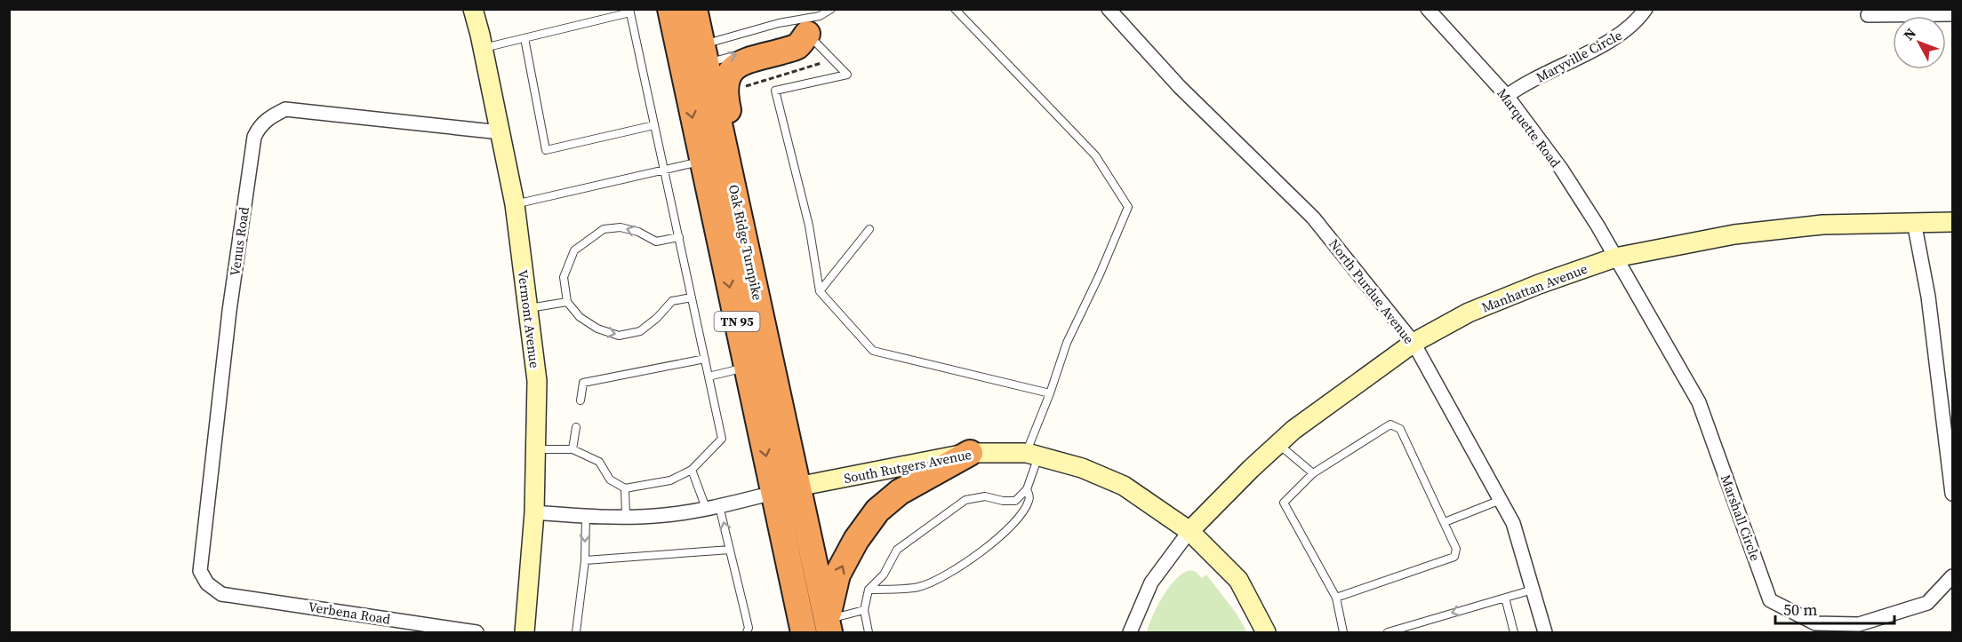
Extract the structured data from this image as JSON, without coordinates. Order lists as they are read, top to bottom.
{
  "streets": {
    "highway": ["Oak Ridge Turnpike", "TN 95"],
    "street": [
      "Maryville Circle",
      "Marquette Road",
      "Venus Road",
      "Manhattan Avenue",
      "North Purdue Avenue",
      "Vermont Avenue",
      "South Rutgers Avenue",
      "Marshall Circle",
      "Verbena Road"
    ]
  },
  "crossings": [
    ["Maryville Circle", "Marquette Road"],
    ["Marquette Road", "Manhattan Avenue"],
    ["Marquette Road", "Marshall Circle"],
    ["Venus Road", "Vermont Avenue"],
    ["Venus Road", "Verbena Road"],
    ["Oak Ridge Turnpike", "South Rutgers Avenue"],
    ["Manhattan Avenue", "North Purdue Avenue"],
    ["Manhattan Avenue", "South Rutgers Avenue"],
    ["Manhattan Avenue", "Marshall Circle"]
  ],
  "scale_bar": "50 m",
  "north": "top left"
}
